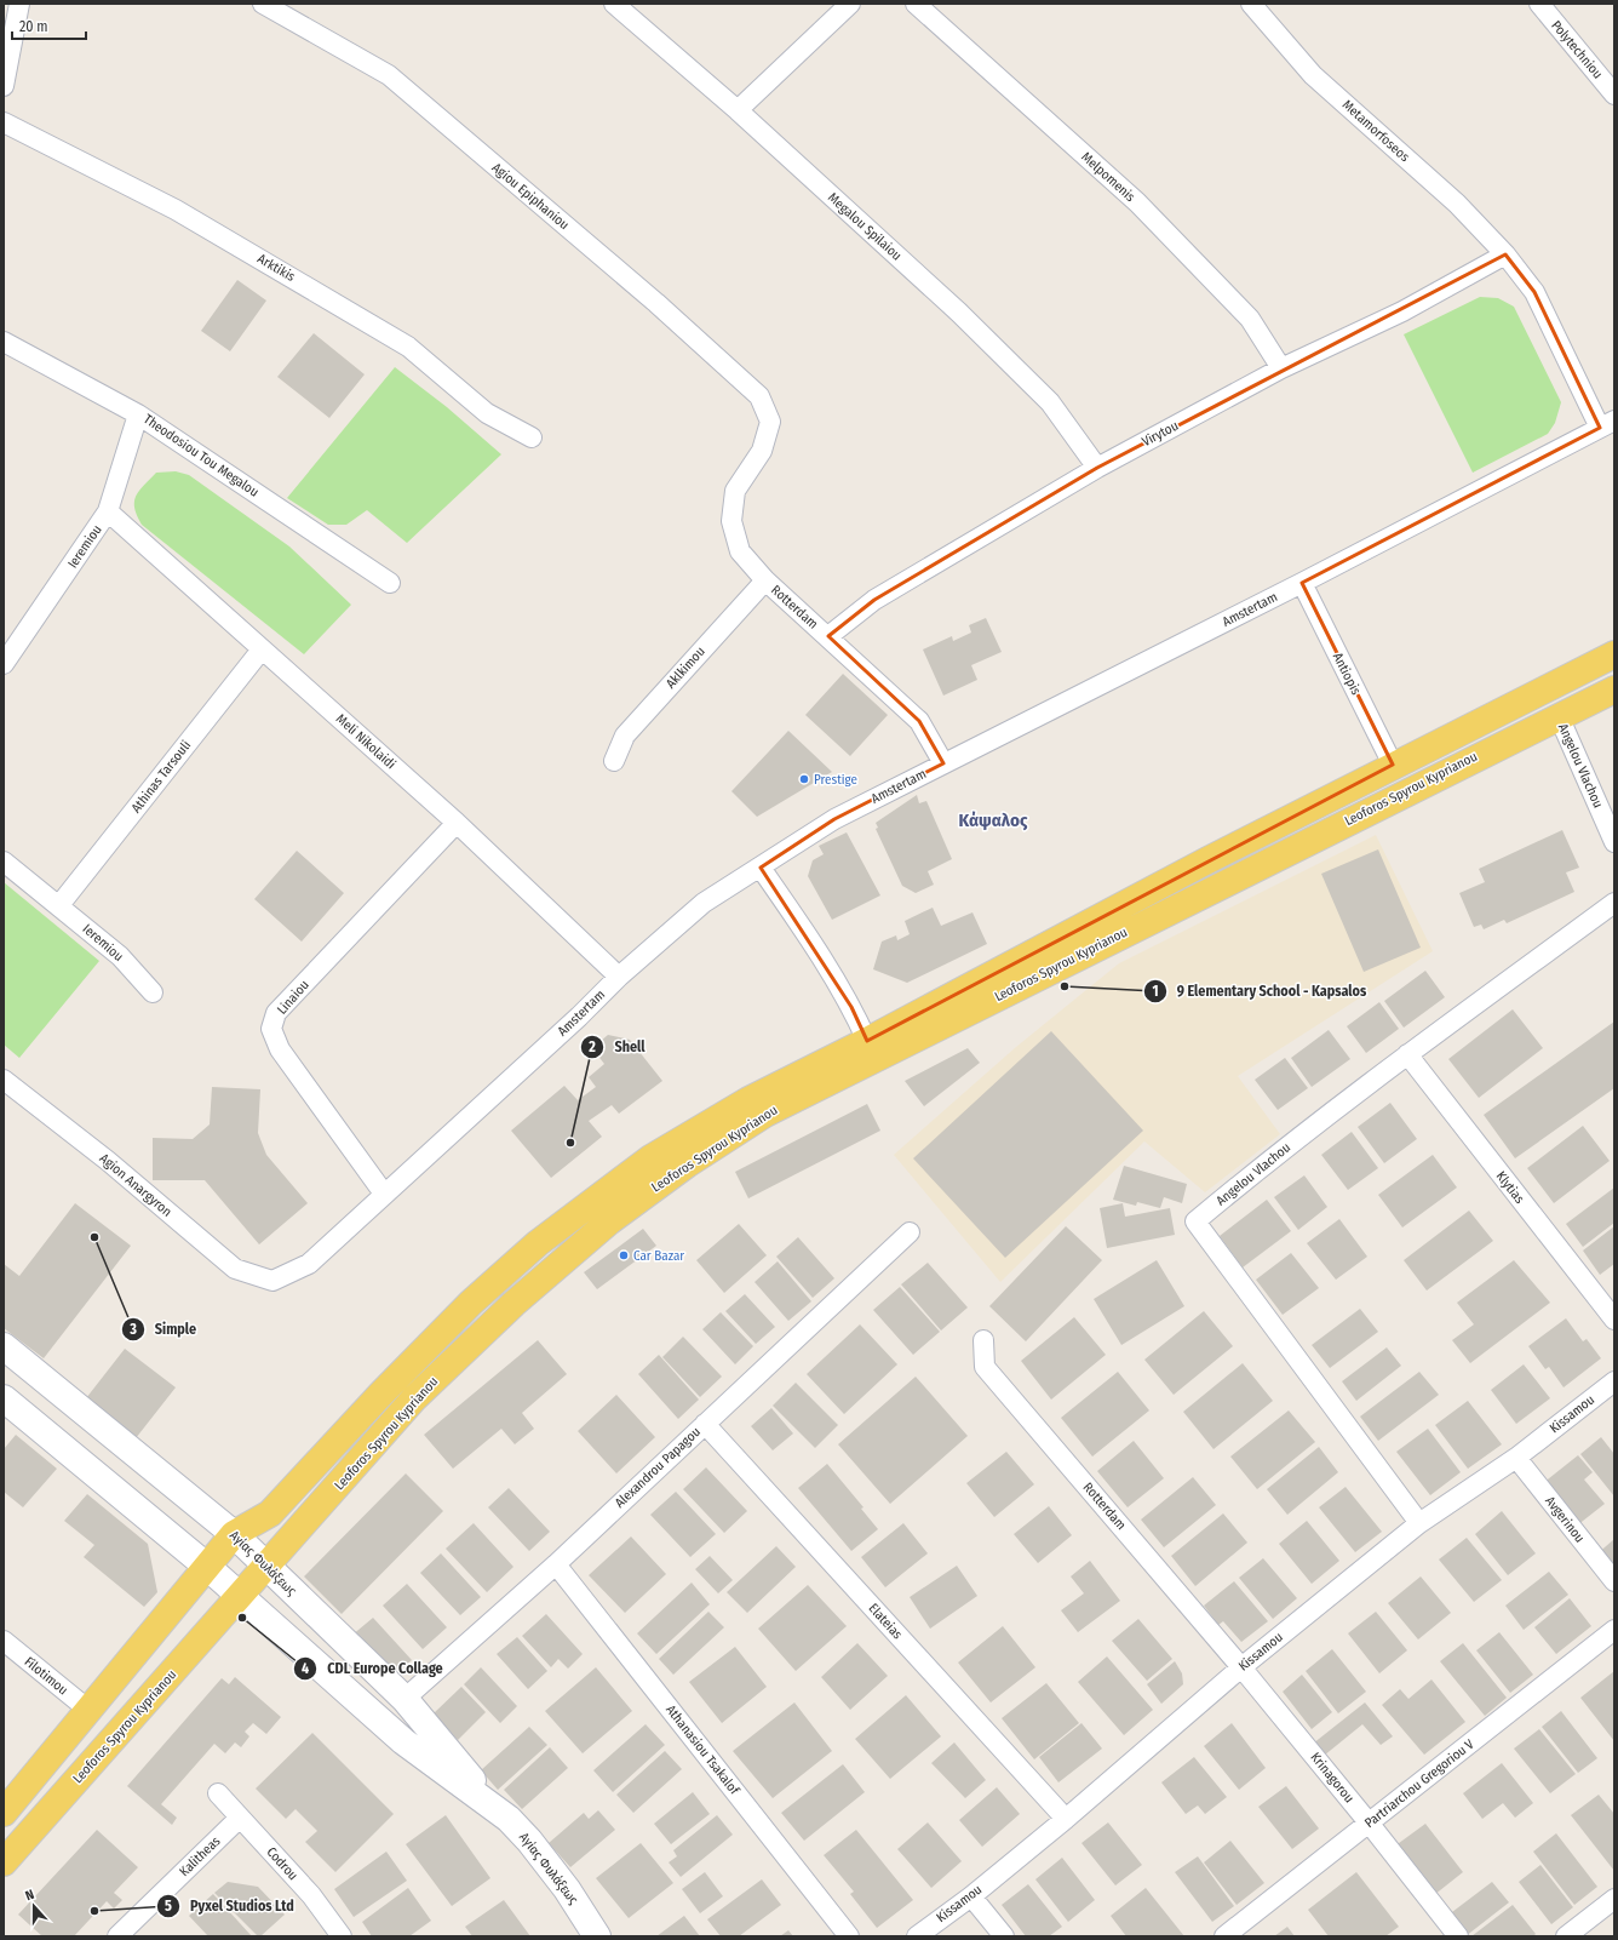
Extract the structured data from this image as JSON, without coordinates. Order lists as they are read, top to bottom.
{
  "streets": {
    "main road": ["Leoforos Spyrou Kyprianou", "Αγίας Φυλάξεως"],
    "street": [
      "Polytechniou",
      "Metamorfoseos",
      "Melpomenis",
      "Agiou Epiphaniou",
      "Megalou Spilaiou",
      "Arktikis",
      "Virytou",
      "Theodosiou Tou Megalou",
      "Ieremiou",
      "Rotterdam",
      "Amstertam",
      "Aklkimou",
      "Antiopis",
      "Meli Nikolaidi",
      "Angelou Vlachou",
      "Athinas Tarsouli",
      "Linaiou",
      "Agion Anargyron",
      "Klytias",
      "Kissamou",
      "Alexandrou Papagou",
      "Avgerinou",
      "Elateias",
      "Filotimou",
      "Athanasiou Tsakalof",
      "Krinagorou",
      "Partriarchou Gregoriou V",
      "Kalitheas",
      "Codrou"
    ]
  },
  "crossings": [
    ["Metamorfoseos", "Virytou"],
    ["Metamorfoseos", "Amstertam"],
    ["Melpomenis", "Virytou"],
    ["Agiou Epiphaniou", "Rotterdam"],
    ["Megalou Spilaiou", "Virytou"],
    ["Virytou", "Rotterdam"],
    ["Theodosiou Tou Megalou", "Ieremiou"],
    ["Ieremiou", "Meli Nikolaidi"],
    ["Ieremiou", "Athinas Tarsouli"],
    ["Rotterdam", "Amstertam"],
    ["Rotterdam", "Aklkimou"],
    ["Rotterdam", "Kissamou"],
    ["Rotterdam", "Krinagorou"],
    ["Amstertam", "Antiopis"],
    ["Amstertam", "Meli Nikolaidi"],
    ["Amstertam", "Linaiou"],
    ["Amstertam", "Agion Anargyron"],
    ["Antiopis", "Leoforos Spyrou Kyprianou"],
    ["Meli Nikolaidi", "Athinas Tarsouli"],
    ["Meli Nikolaidi", "Linaiou"],
    ["Angelou Vlachou", "Leoforos Spyrou Kyprianou"],
    ["Angelou Vlachou", "Klytias"],
    ["Angelou Vlachou", "Kissamou"],
    ["Leoforos Spyrou Kyprianou", "Αγίας Φυλάξεως"],
    ["Leoforos Spyrou Kyprianou", "Filotimou"],
    ["Kissamou", "Avgerinou"],
    ["Kissamou", "Elateias"],
    ["Kissamou", "Krinagorou"],
    ["Alexandrou Papagou", "Αγίας Φυλάξεως"],
    ["Alexandrou Papagou", "Elateias"],
    ["Alexandrou Papagou", "Athanasiou Tsakalof"],
    ["Krinagorou", "Partriarchou Gregoriou V"],
    ["Kalitheas", "Codrou"]
  ],
  "districts": ["Κάψαλος"],
  "places": [
    "Prestige",
    "9 Elementary School - Kapsalos",
    "Shell",
    "Simple",
    "Car Bazar",
    "CDL Europe Collage",
    "Pyxel Studios Ltd"
  ],
  "scale_bar": "20 m",
  "north": "top"
}
